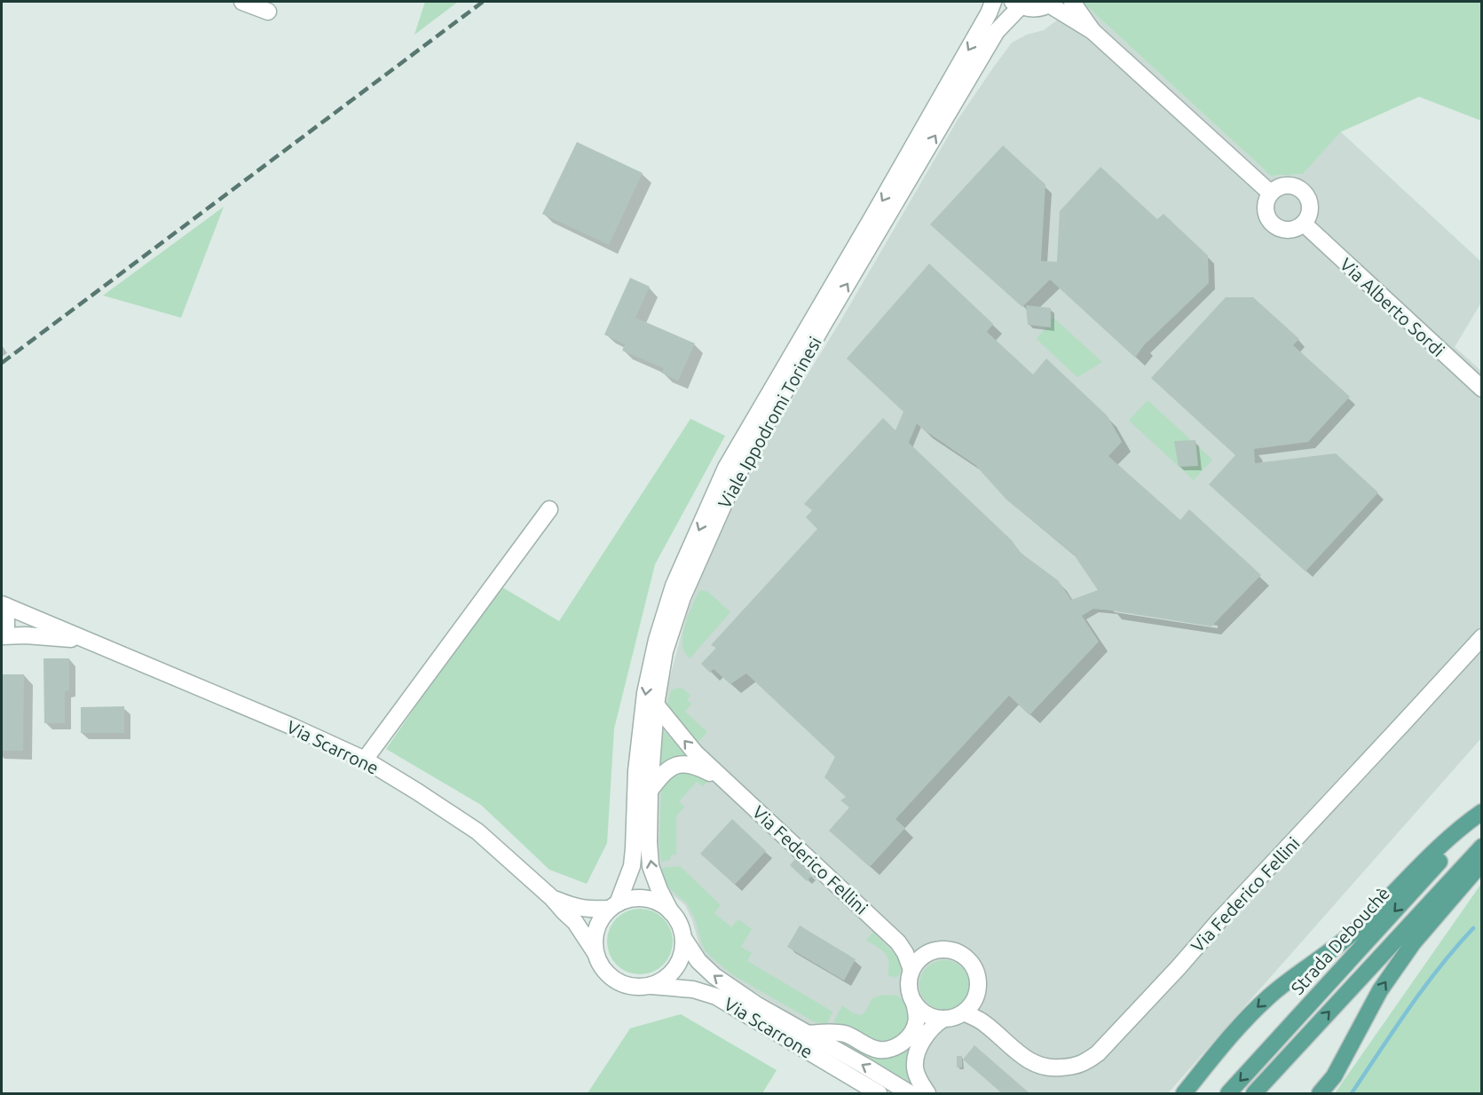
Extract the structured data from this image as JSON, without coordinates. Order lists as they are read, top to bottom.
{
  "streets": {
    "main road": ["Strada Debouchè"],
    "street": [
      "Via Alberto Sordi",
      "Viale Ippodromi Torinesi",
      "Via Scarrone",
      "Via Federico Fellini"
    ]
  },
  "crossings": [
    ["Viale Ippodromi Torinesi", "Via Scarrone"],
    ["Viale Ippodromi Torinesi", "Via Federico Fellini"],
    ["Via Scarrone", "Via Federico Fellini"]
  ]
}
